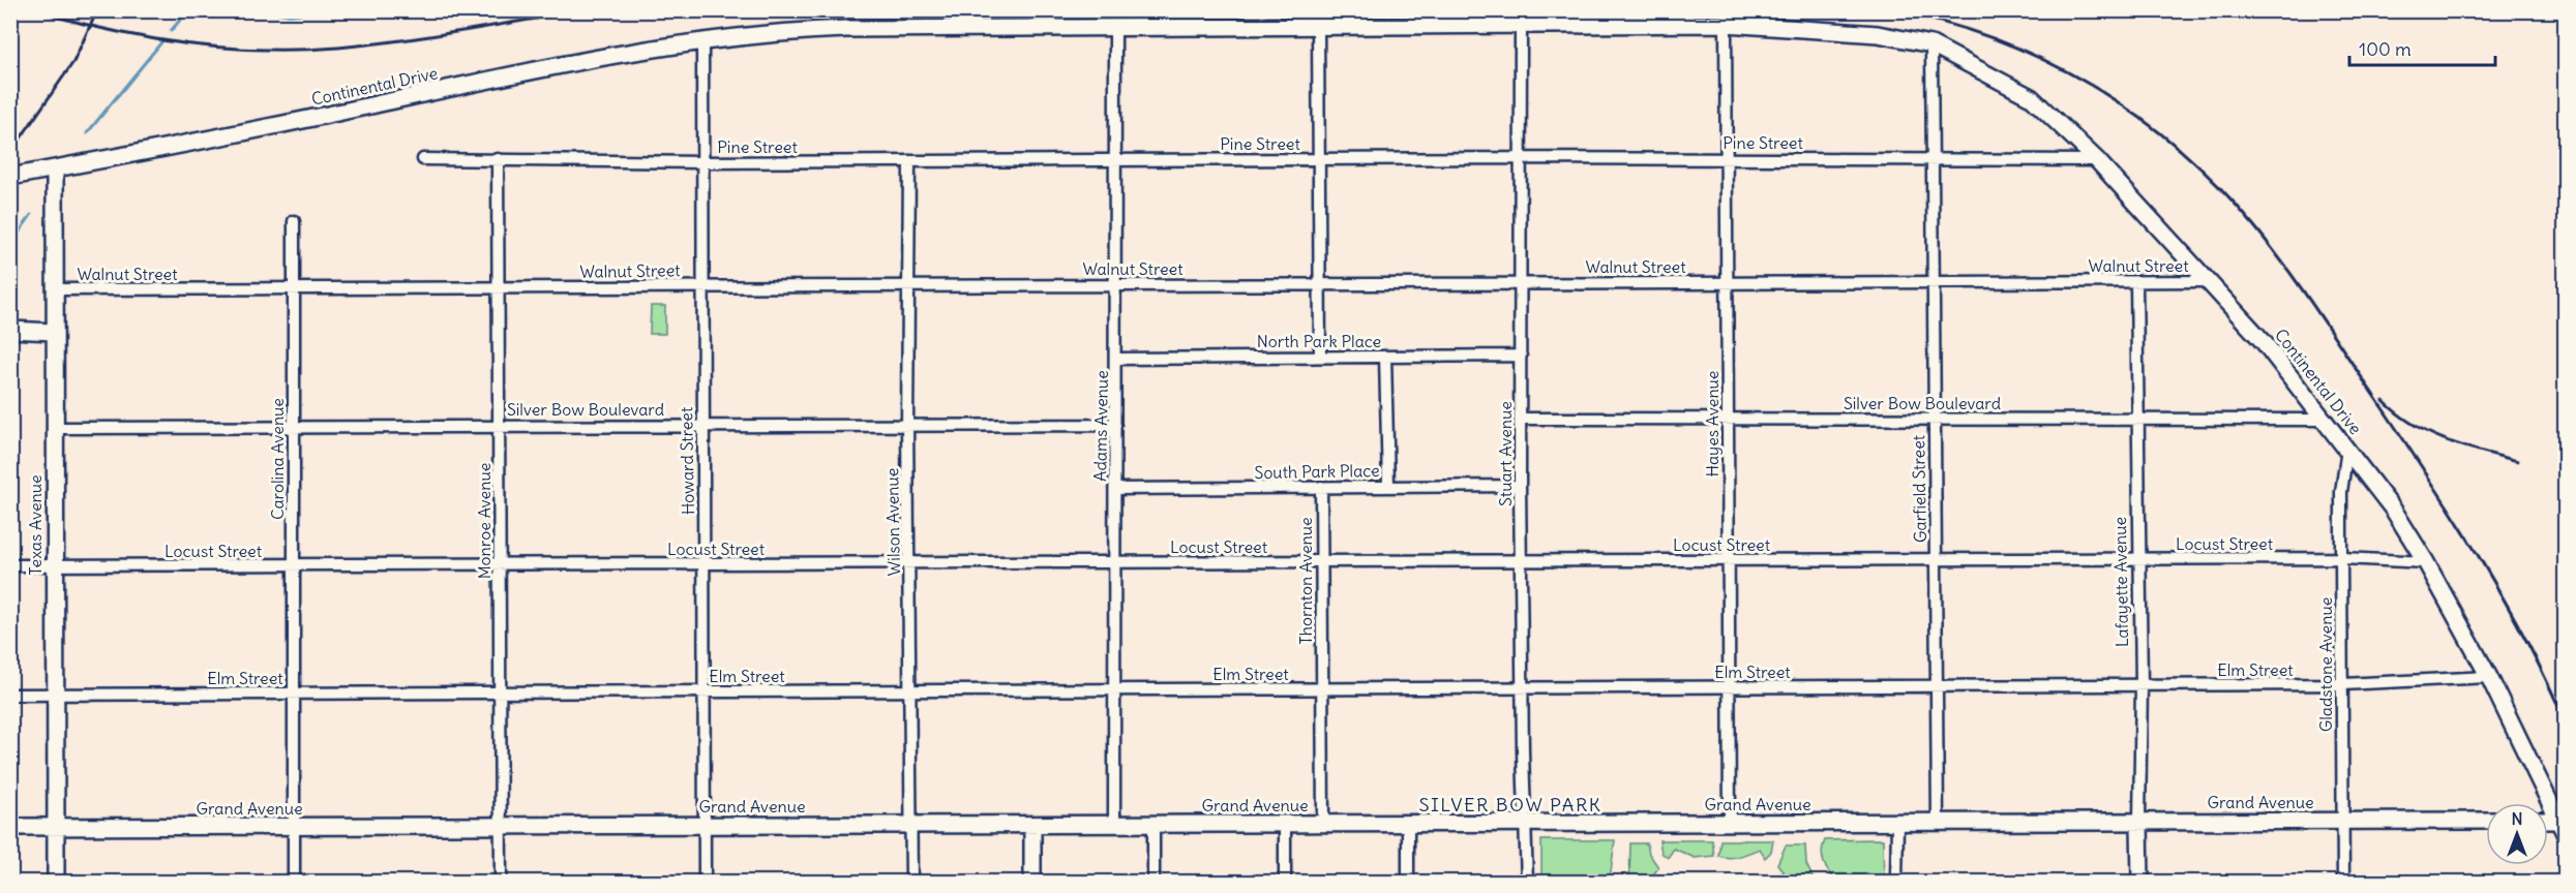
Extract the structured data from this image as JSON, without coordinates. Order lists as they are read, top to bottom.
{
  "streets": {
    "main road": [
      "Continental Drive",
      "Texas Avenue",
      "Lafayette Avenue",
      "Grand Avenue"
    ],
    "street": [
      "Pine Street",
      "Walnut Street",
      "North Park Place",
      "Silver Bow Boulevard",
      "Hayes Avenue",
      "Adams Avenue",
      "Stuart Avenue",
      "Carolina Avenue",
      "Howard Street",
      "South Park Place",
      "Garfield Street",
      "Monroe Avenue",
      "Wilson Avenue",
      "Locust Street",
      "Thornton Avenue",
      "Gladstone Avenue",
      "Elm Street"
    ]
  },
  "crossings": [
    ["Continental Drive", "Pine Street"],
    ["Continental Drive", "Walnut Street"],
    ["Continental Drive", "Silver Bow Boulevard"],
    ["Continental Drive", "Hayes Avenue"],
    ["Continental Drive", "Adams Avenue"],
    ["Continental Drive", "Stuart Avenue"],
    ["Continental Drive", "Howard Street"],
    ["Continental Drive", "Garfield Street"],
    ["Continental Drive", "Texas Avenue"],
    ["Continental Drive", "Locust Street"],
    ["Continental Drive", "Gladstone Avenue"],
    ["Continental Drive", "Elm Street"],
    ["Pine Street", "Hayes Avenue"],
    ["Pine Street", "Adams Avenue"],
    ["Pine Street", "Stuart Avenue"],
    ["Pine Street", "Howard Street"],
    ["Pine Street", "Garfield Street"],
    ["Pine Street", "Monroe Avenue"],
    ["Pine Street", "Wilson Avenue"],
    ["Walnut Street", "Hayes Avenue"],
    ["Walnut Street", "Adams Avenue"],
    ["Walnut Street", "Stuart Avenue"],
    ["Walnut Street", "Carolina Avenue"],
    ["Walnut Street", "Howard Street"],
    ["Walnut Street", "Garfield Street"],
    ["Walnut Street", "Monroe Avenue"],
    ["Walnut Street", "Wilson Avenue"],
    ["Walnut Street", "Texas Avenue"],
    ["Walnut Street", "Lafayette Avenue"],
    ["North Park Place", "Adams Avenue"],
    ["North Park Place", "Stuart Avenue"],
    ["Silver Bow Boulevard", "Hayes Avenue"],
    ["Silver Bow Boulevard", "Adams Avenue"],
    ["Silver Bow Boulevard", "Stuart Avenue"],
    ["Silver Bow Boulevard", "Carolina Avenue"],
    ["Silver Bow Boulevard", "Howard Street"],
    ["Silver Bow Boulevard", "Garfield Street"],
    ["Silver Bow Boulevard", "Monroe Avenue"],
    ["Silver Bow Boulevard", "Wilson Avenue"],
    ["Silver Bow Boulevard", "Texas Avenue"],
    ["Silver Bow Boulevard", "Lafayette Avenue"],
    ["Hayes Avenue", "Locust Street"],
    ["Hayes Avenue", "Elm Street"],
    ["Hayes Avenue", "Grand Avenue"],
    ["Adams Avenue", "South Park Place"],
    ["Adams Avenue", "Locust Street"],
    ["Adams Avenue", "Elm Street"],
    ["Adams Avenue", "Grand Avenue"],
    ["Stuart Avenue", "South Park Place"],
    ["Stuart Avenue", "Locust Street"],
    ["Stuart Avenue", "Elm Street"],
    ["Stuart Avenue", "Grand Avenue"],
    ["Carolina Avenue", "Locust Street"],
    ["Carolina Avenue", "Elm Street"],
    ["Carolina Avenue", "Grand Avenue"],
    ["Howard Street", "Locust Street"],
    ["Howard Street", "Elm Street"],
    ["Howard Street", "Grand Avenue"],
    ["South Park Place", "Thornton Avenue"],
    ["Garfield Street", "Locust Street"],
    ["Garfield Street", "Elm Street"],
    ["Garfield Street", "Grand Avenue"],
    ["Monroe Avenue", "Locust Street"],
    ["Monroe Avenue", "Elm Street"],
    ["Monroe Avenue", "Grand Avenue"],
    ["Wilson Avenue", "Locust Street"],
    ["Wilson Avenue", "Elm Street"],
    ["Wilson Avenue", "Grand Avenue"],
    ["Texas Avenue", "Locust Street"],
    ["Texas Avenue", "Elm Street"],
    ["Texas Avenue", "Grand Avenue"],
    ["Locust Street", "Thornton Avenue"],
    ["Locust Street", "Lafayette Avenue"],
    ["Locust Street", "Gladstone Avenue"],
    ["Thornton Avenue", "Elm Street"],
    ["Thornton Avenue", "Grand Avenue"],
    ["Lafayette Avenue", "Elm Street"],
    ["Lafayette Avenue", "Grand Avenue"],
    ["Gladstone Avenue", "Elm Street"],
    ["Gladstone Avenue", "Grand Avenue"]
  ],
  "districts": ["SILVER BOW PARK"],
  "scale_bar": "100 m",
  "north": "top"
}
